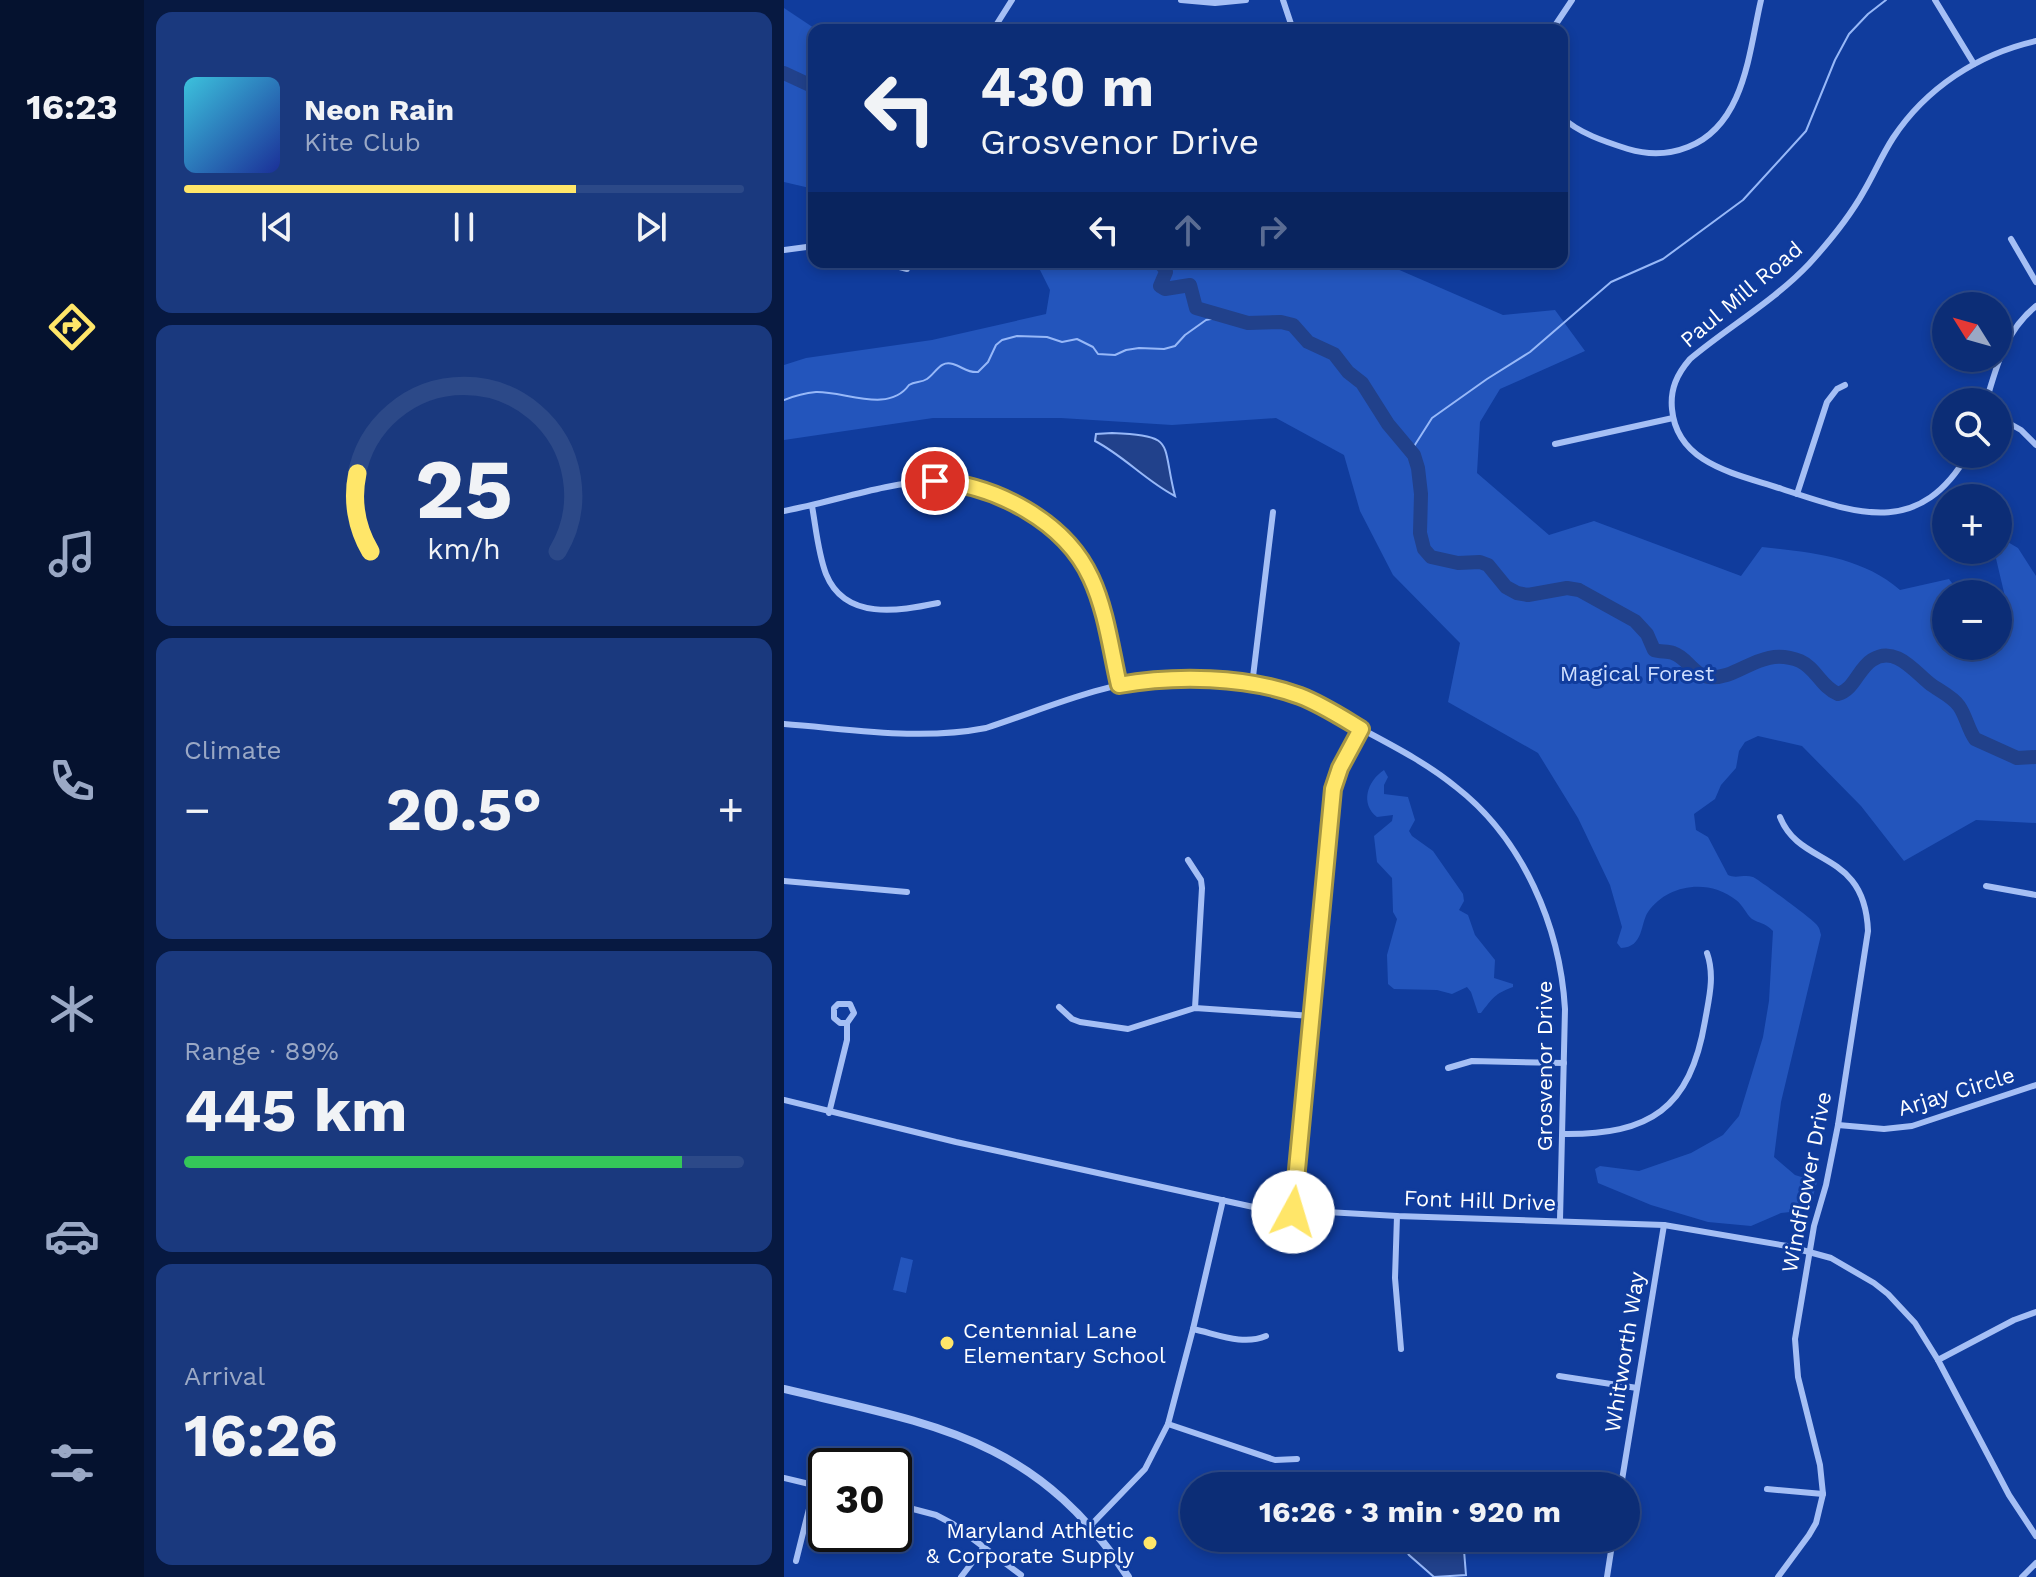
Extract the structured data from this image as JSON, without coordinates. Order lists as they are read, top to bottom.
{
  "streets": {
    "street": [
      "Paul Mill Road",
      "Grosvenor Drive",
      "Arjay Circle",
      "Windflower Drive",
      "Font Hill Drive",
      "Whitworth Way"
    ]
  },
  "crossings": [
    ["Grosvenor Drive", "Font Hill Drive"],
    ["Arjay Circle", "Windflower Drive"],
    ["Windflower Drive", "Font Hill Drive"],
    ["Font Hill Drive", "Whitworth Way"]
  ],
  "parks": ["Magical Forest"],
  "places": ["Centennial Lane Elementary School", "Maryland Athletic & Corporate Supply"],
  "north": "top left",
  "page": {
    "tabs": "16:23",
    "turn": ["430 m", "Grosvenor Drive"],
    "song": ["Neon Rain", "Kite Club"],
    "map_buttons": ["+", "−"],
    "tile": [
      "Climate",
      ["Range · 89%", "445 km"],
      ["Arrival", "16:26"]
    ],
    "heat": ["−", "20.5°", "+"],
    "limit": "30",
    "trip": "16:26 · 3 min · 920 m",
    "gauge": ["25", "km/h"]
  }
}
